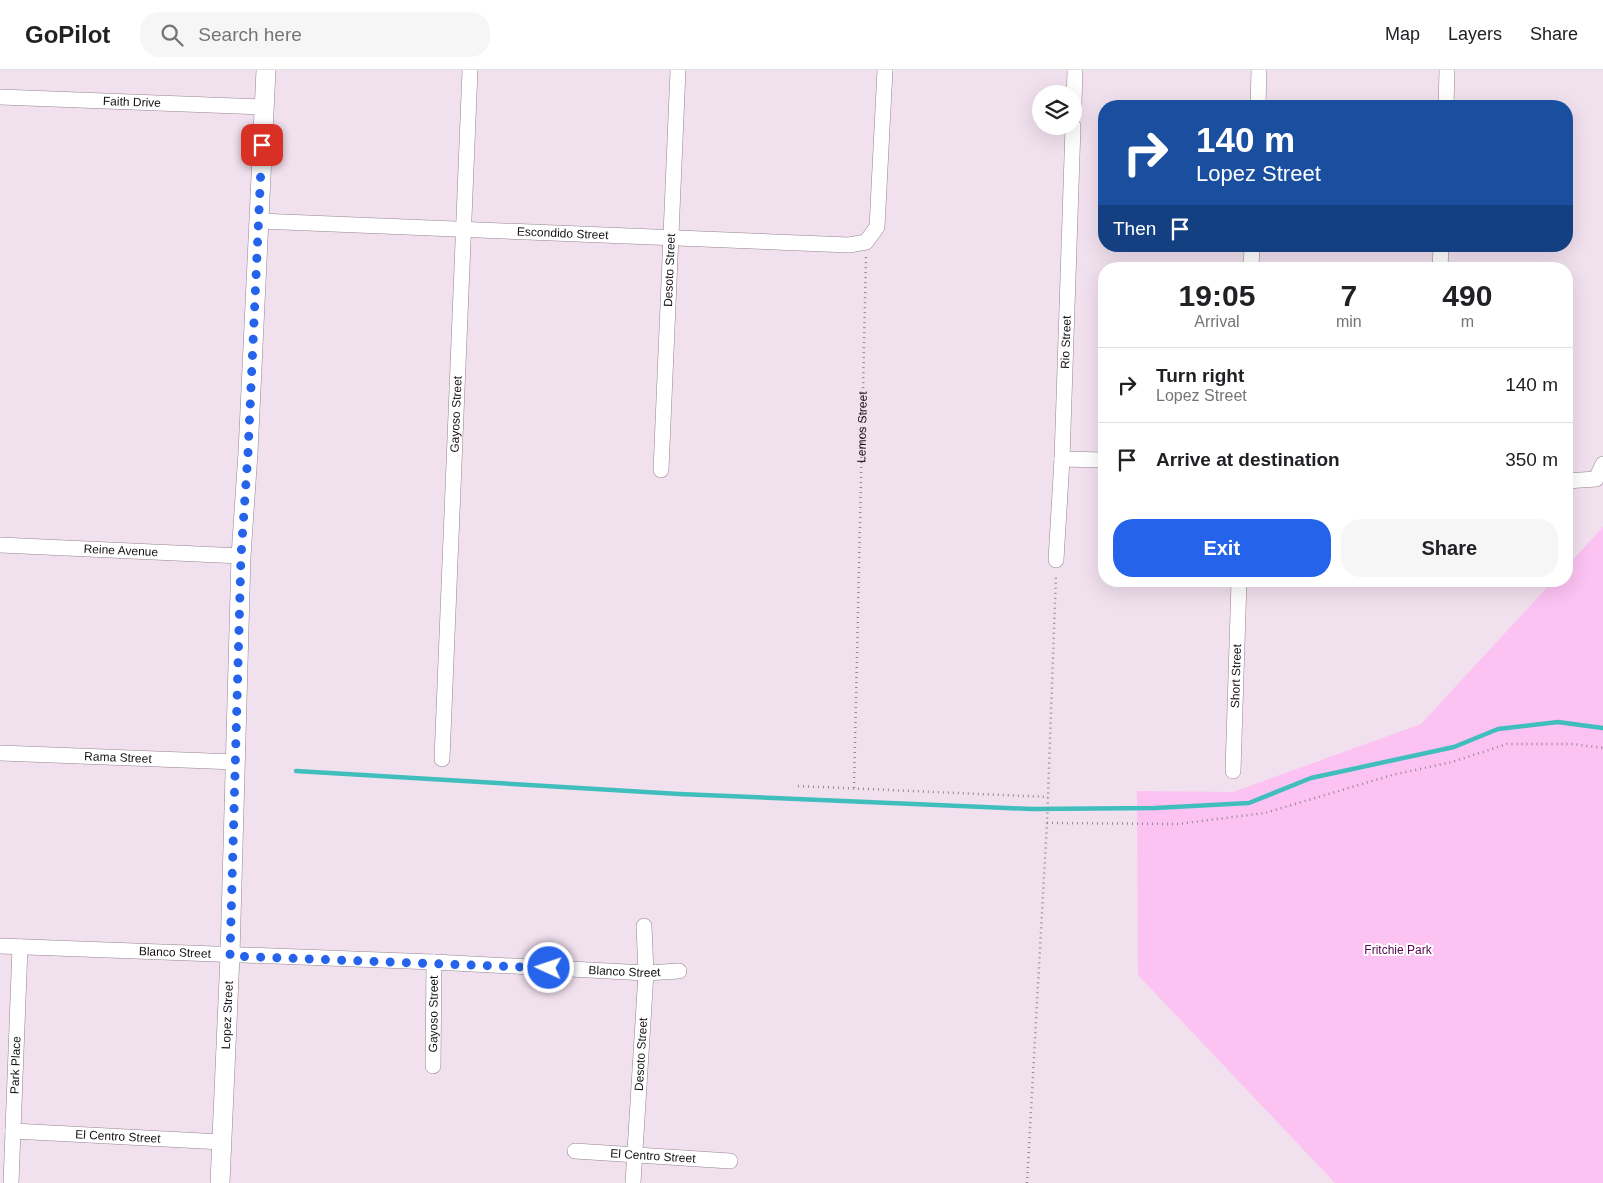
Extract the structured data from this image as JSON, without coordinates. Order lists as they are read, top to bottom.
{
  "streets": {
    "street": [
      "Faith Drive",
      "Escondido Street",
      "Desoto Street",
      "Rio Street",
      "Gayoso Street",
      "Reine Avenue",
      "Short Street",
      "Rama Street",
      "Blanco Street",
      "Lopez Street",
      "Park Place",
      "El Centro Street"
    ],
    "path": ["Lemos Street"]
  },
  "crossings": [
    ["Faith Drive", "Lopez Street"],
    ["Escondido Street", "Desoto Street"],
    ["Escondido Street", "Gayoso Street"],
    ["Escondido Street", "Lemos Street"],
    ["Escondido Street", "Lopez Street"],
    ["Desoto Street", "Blanco Street"],
    ["Desoto Street", "El Centro Street"],
    ["Gayoso Street", "Blanco Street"],
    ["Reine Avenue", "Lopez Street"],
    ["Rama Street", "Lopez Street"],
    ["Blanco Street", "Lopez Street"],
    ["Blanco Street", "Park Place"],
    ["Lopez Street", "El Centro Street"],
    ["Park Place", "El Centro Street"]
  ],
  "parks": ["Fritchie Park"],
  "page": {
    "header": "GoPilot",
    "search": "Search here",
    "nav": ["Map", "Layers", "Share"],
    "turn": ["140 m", "Lopez Street"],
    "then": "Then",
    "eta": [
      "19:05",
      "Arrival",
      "7",
      "min",
      "490",
      "m"
    ],
    "list": [
      {
        "name": "Turn right",
        "note": "Lopez Street",
        "value": "140 m"
      },
      {
        "name": "Arrive at destination",
        "value": "350 m"
      }
    ],
    "buttons": ["Exit", "Share"]
  }
}
